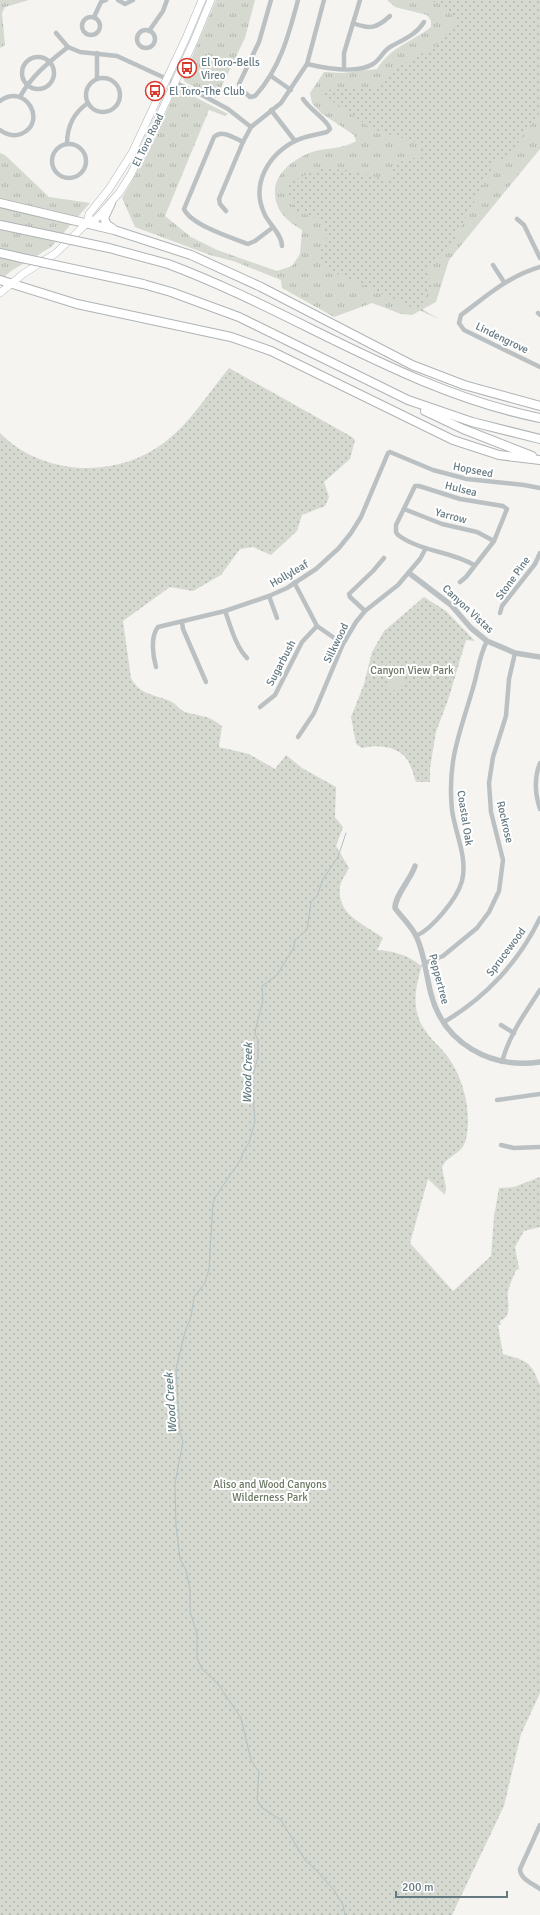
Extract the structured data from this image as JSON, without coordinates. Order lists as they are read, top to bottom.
{
  "streets": {
    "main road": ["El Toro Road"],
    "street": [
      "Lindengrove",
      "Hopseed",
      "Hulsea",
      "Yarrow",
      "Hollyleaf",
      "Stone Pine",
      "Canyon Vistas",
      "Silkwood",
      "Sugarbush",
      "Coastal Oak",
      "Rockrose",
      "Sprucewood",
      "Peppertree"
    ]
  },
  "crossings": [
    ["Hopseed", "Hollyleaf"],
    ["Hulsea", "Yarrow"],
    ["Canyon Vistas", "Silkwood"],
    ["Canyon Vistas", "Coastal Oak"],
    ["Canyon Vistas", "Rockrose"],
    ["Coastal Oak", "Peppertree"],
    ["Rockrose", "Peppertree"],
    ["Sprucewood", "Peppertree"]
  ],
  "water": ["Wood Creek"],
  "parks": ["Canyon View Park", "Aliso and Wood Canyons Wilderness Park"],
  "places": {
    "bus stop": ["El Toro-Bells Vireo", "El Toro-The Club"]
  },
  "scale_bar": "200 m"
}
